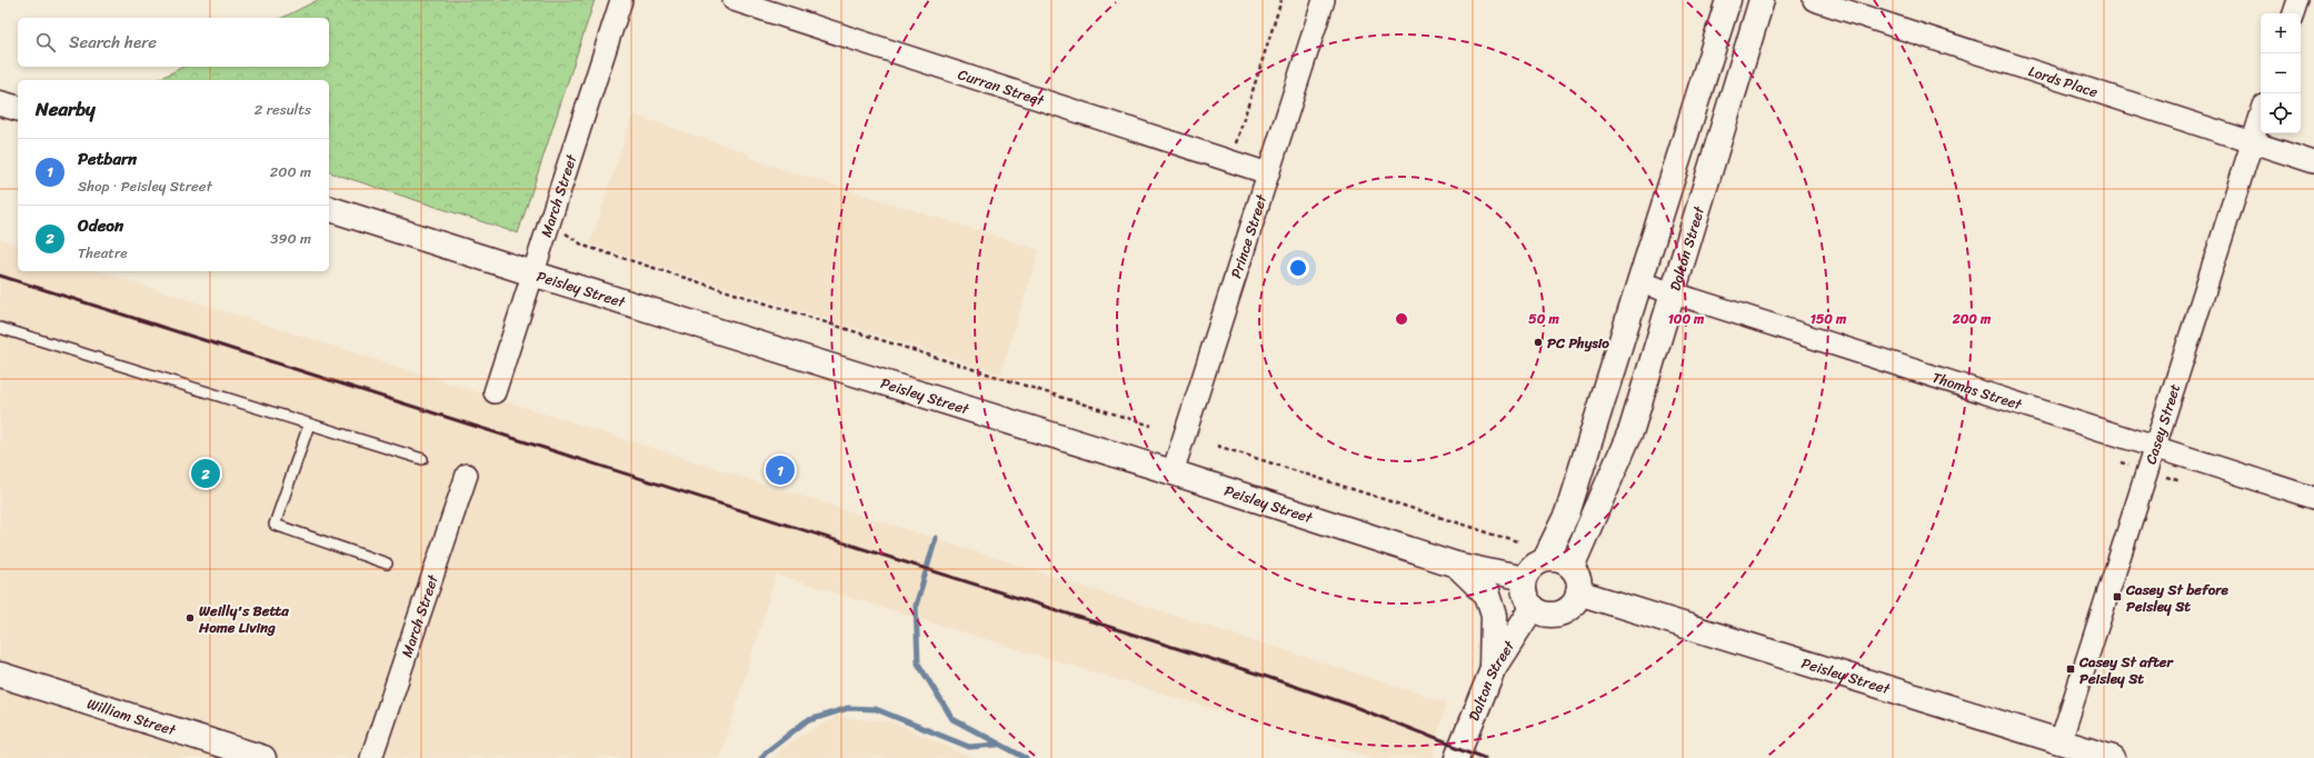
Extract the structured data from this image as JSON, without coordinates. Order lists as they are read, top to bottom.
{
  "streets": {
    "main road": ["Dalton Street", "Peisley Street", "William Street"],
    "street": [
      "Lords Place",
      "Curran Street",
      "March Street",
      "Prince Street",
      "Thomas Street",
      "Casey Street"
    ]
  },
  "crossings": [
    ["Lords Place", "Casey Street"],
    ["Curran Street", "Prince Street"],
    ["March Street", "Peisley Street"],
    ["Prince Street", "Peisley Street"],
    ["Dalton Street", "Peisley Street"],
    ["Dalton Street", "Thomas Street"],
    ["Peisley Street", "Casey Street"],
    ["Thomas Street", "Casey Street"]
  ],
  "places": {
    "other": ["PC Physio", "Weilly's Betta Home Living"],
    "transit": ["Casey St before Peisley St", "Casey St after Peisley St"]
  },
  "page": {
    "map_buttons": ["+", "−"],
    "search": "Search here",
    "heading": ["Nearby", "2 results"],
    "list": [
      {
        "mark": "1",
        "name": "Petbarn",
        "note": "Shop · Peisley Street",
        "value": "200 m"
      },
      {
        "mark": "2",
        "name": "Odeon",
        "note": "Theatre",
        "value": "390 m"
      }
    ],
    "pins": ["1", "2"]
  },
  "rings": [
    "50 m",
    "100 m",
    "150 m",
    "200 m"
  ]
}
